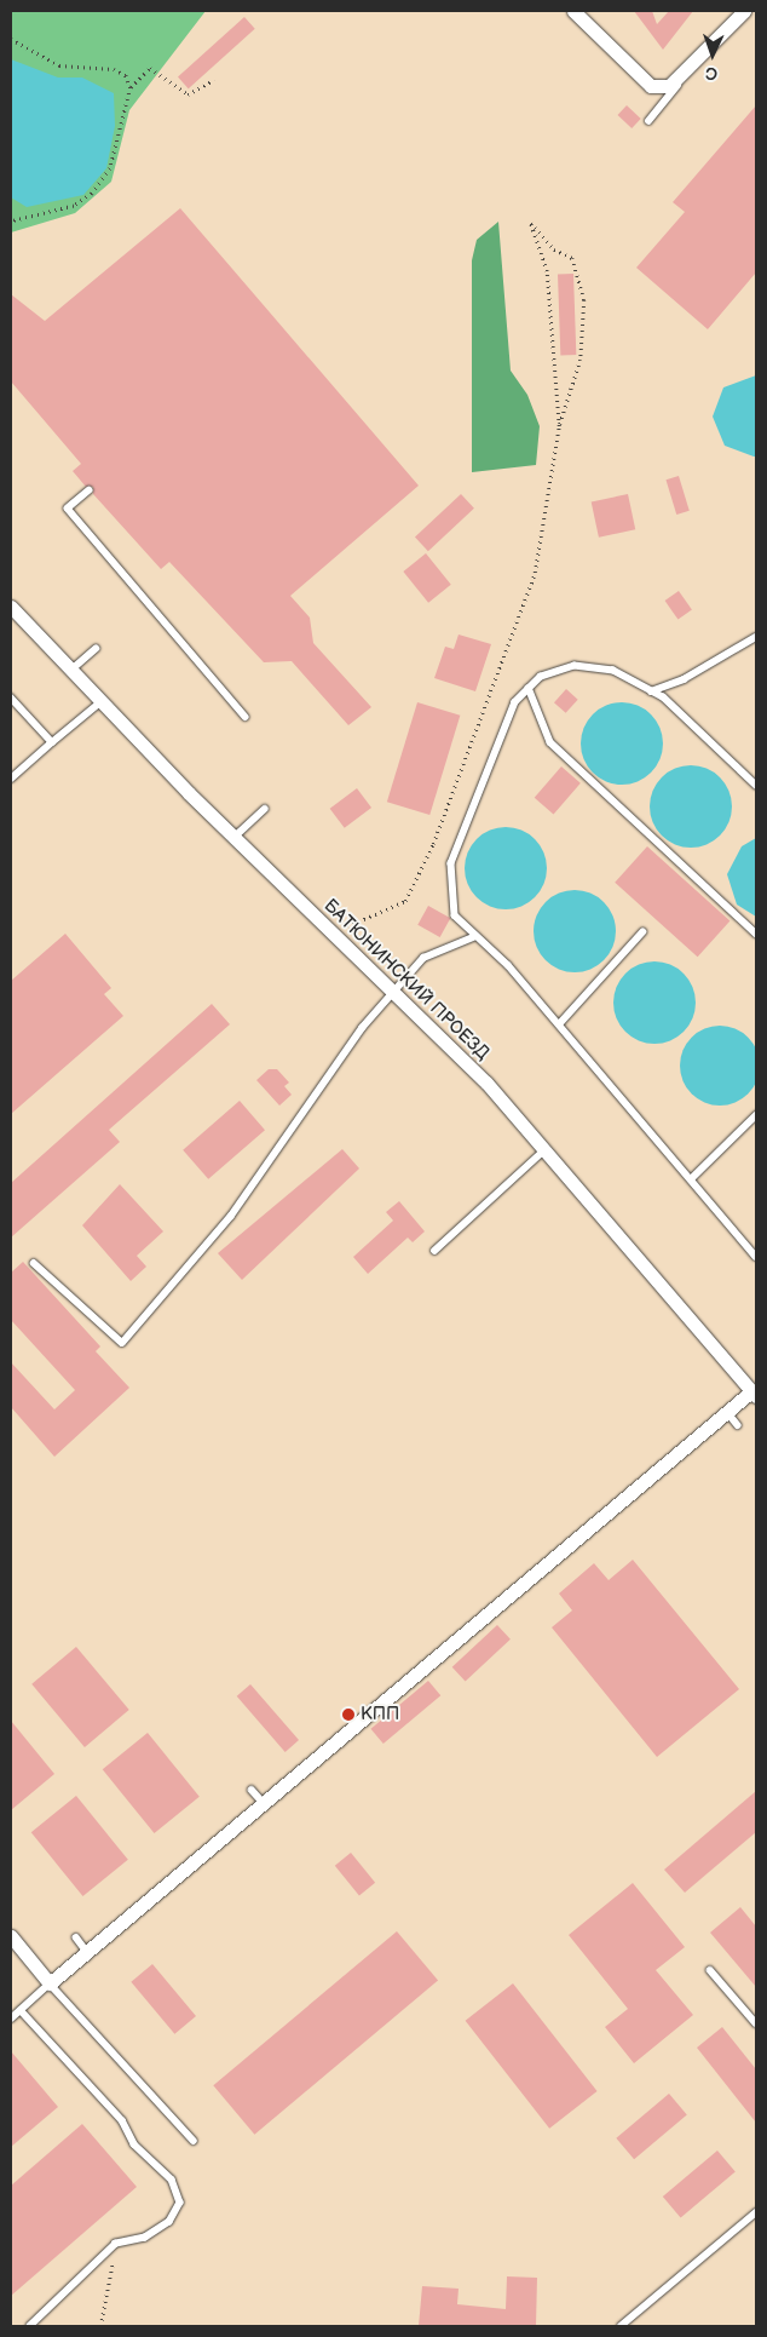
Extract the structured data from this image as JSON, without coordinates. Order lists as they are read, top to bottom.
{
  "streets": {
    "street": ["БАТЮНИНСКИЙ ПРОЕЗД"]
  },
  "places": ["КПП"],
  "north": "bottom"
}
